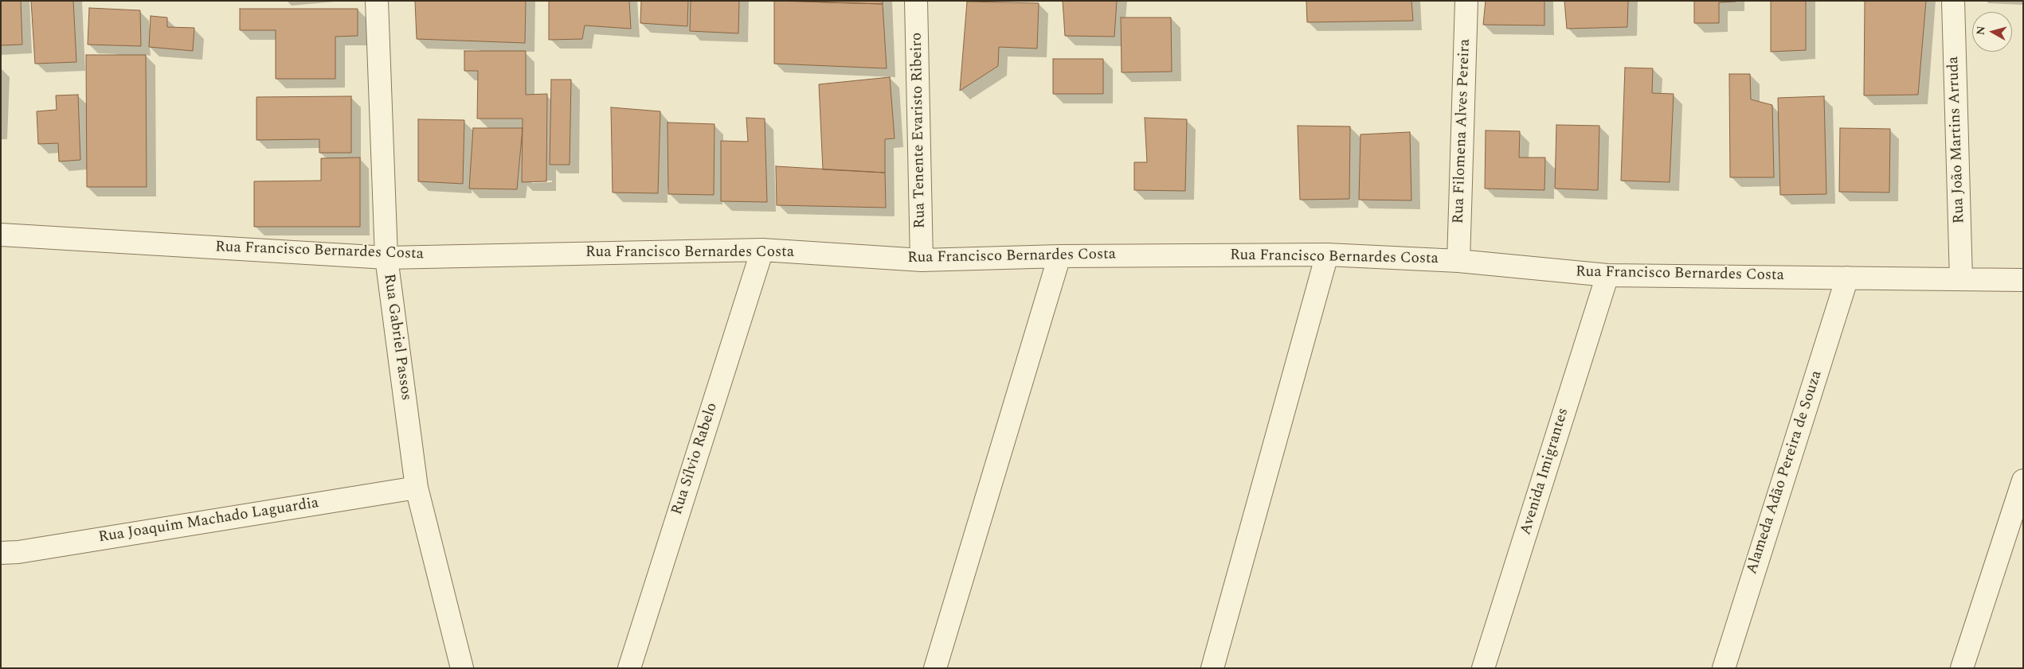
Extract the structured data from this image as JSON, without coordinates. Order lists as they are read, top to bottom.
{
  "streets": {
    "street": [
      "Rua Tenente Evaristo Ribeiro",
      "Rua Filomena Alves Pereira",
      "Rua João Martins Arruda",
      "Rua Francisco Bernardes Costa",
      "Rua Gabriel Passos",
      "Rua Sílvio Rabelo",
      "Avenida Imigrantes",
      "Alameda Adão Pereira de Souza",
      "Rua Joaquim Machado Laguardia"
    ]
  },
  "crossings": [
    ["Rua Tenente Evaristo Ribeiro", "Rua Francisco Bernardes Costa"],
    ["Rua Filomena Alves Pereira", "Rua Francisco Bernardes Costa"],
    ["Rua João Martins Arruda", "Rua Francisco Bernardes Costa"],
    ["Rua Francisco Bernardes Costa", "Rua Gabriel Passos"],
    ["Rua Francisco Bernardes Costa", "Rua Sílvio Rabelo"],
    ["Rua Francisco Bernardes Costa", "Avenida Imigrantes"],
    ["Rua Francisco Bernardes Costa", "Alameda Adão Pereira de Souza"],
    ["Rua Gabriel Passos", "Rua Joaquim Machado Laguardia"]
  ],
  "north": "left"
}
